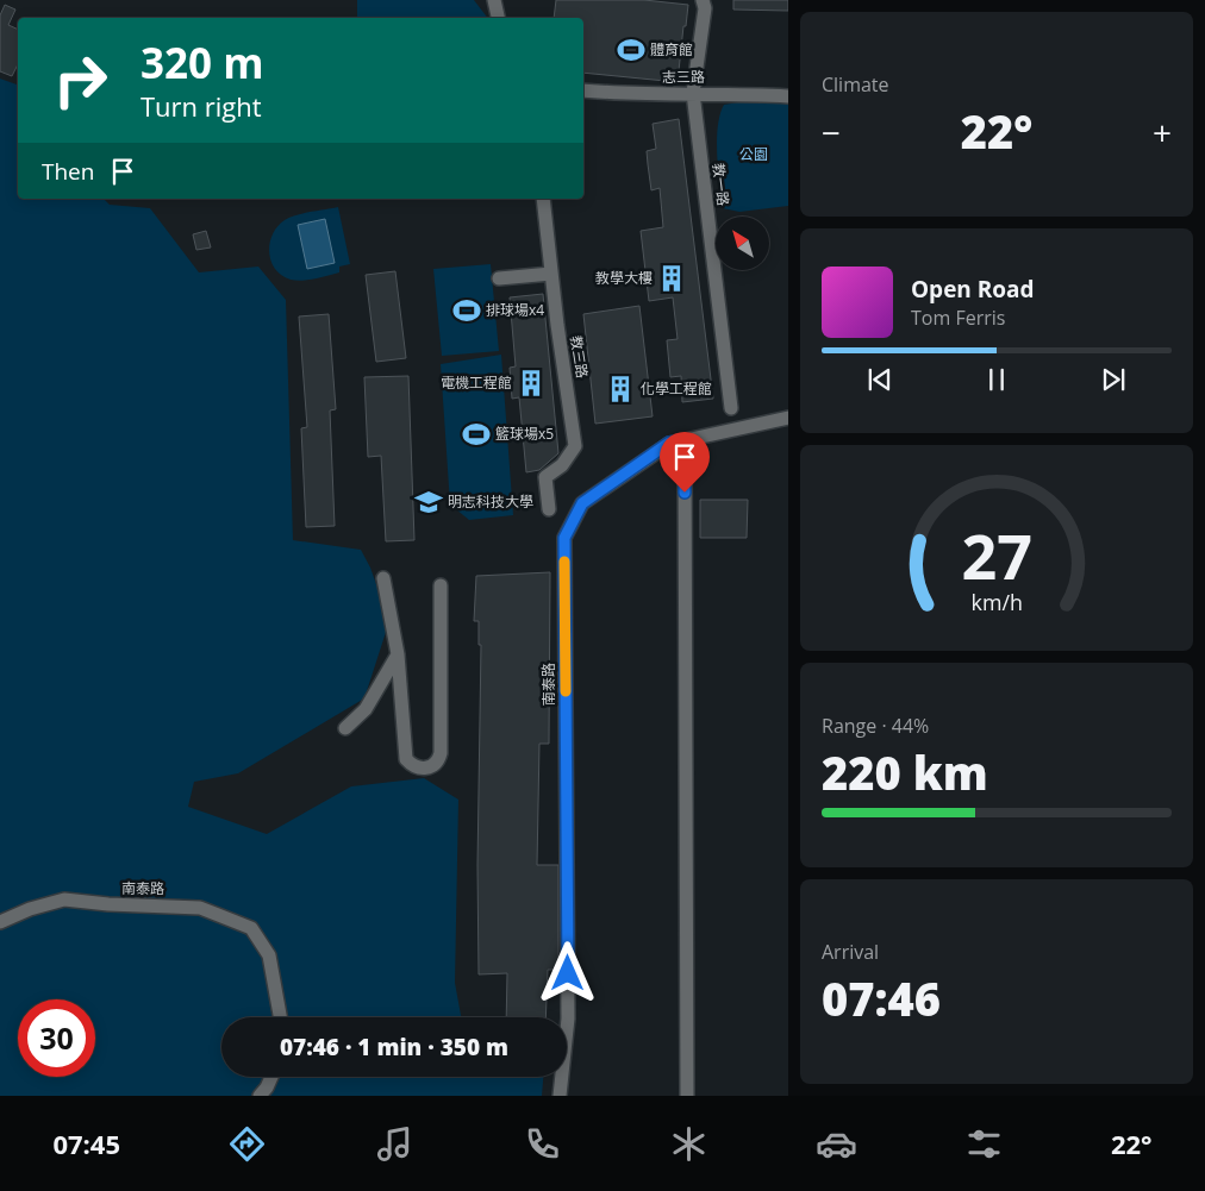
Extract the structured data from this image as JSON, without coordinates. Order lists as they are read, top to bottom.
{
  "streets": {
    "street": [
      "志三路",
      "教一路",
      "教三路",
      "南泰路"
    ]
  },
  "crossings": [
    ["志三路", "教一路"]
  ],
  "parks": ["公園"],
  "places": {
    "sports": ["體育館", "排球場x4", "籃球場x5"],
    "building": ["教學大樓", "電機工程館", "化學工程館"],
    "school or university": ["明志科技大學"]
  },
  "north": "top left",
  "page": {
    "tile": [
      "Climate",
      ["Range · 44%", "220 km"],
      ["Arrival", "07:46"]
    ],
    "turn": ["320 m", "Turn right"],
    "heat": ["−", "22°", "+"],
    "then": "Then",
    "song": ["Open Road", "Tom Ferris"],
    "limit": "30",
    "trip": "07:46 · 1 min · 350 m",
    "tabs": ["07:45", "22°"],
    "gauge": ["27", "km/h"]
  }
}
